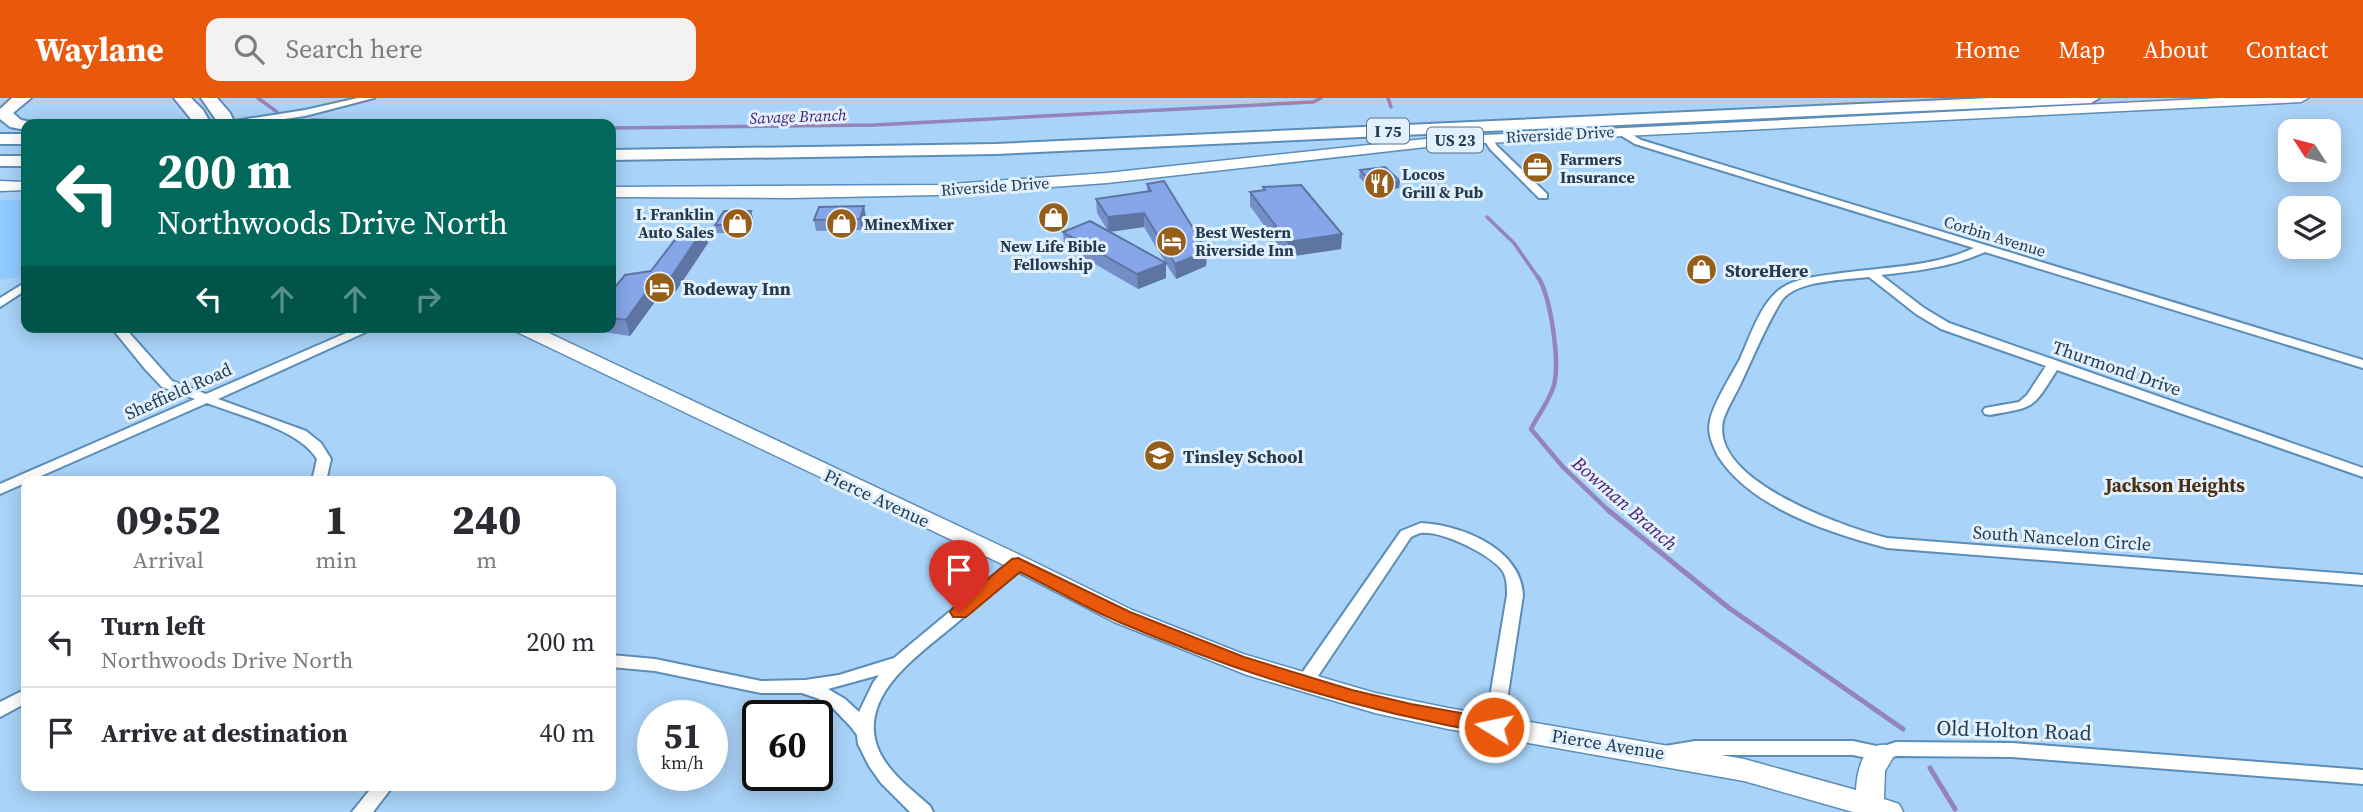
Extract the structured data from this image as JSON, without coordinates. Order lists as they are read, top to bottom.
{
  "streets": {
    "highway": ["I 75"],
    "main road": ["Riverside Drive", "US 23", "Pierce Avenue"],
    "street": [
      "Corbin Avenue",
      "Thurmond Drive",
      "Sheffield Road",
      "South Nancelon Circle",
      "Old Holton Road"
    ]
  },
  "crossings": [
    ["Riverside Drive", "Corbin Avenue"],
    ["Thurmond Drive", "South Nancelon Circle"],
    ["Pierce Avenue", "Old Holton Road"]
  ],
  "districts": ["Jackson Heights"],
  "water": ["Savage Branch", "Bowman Branch"],
  "places": {
    "office": ["Farmers Insurance"],
    "restaurant": ["Locos Grill & Pub"],
    "shop": [
      "New Life Bible Fellowship",
      "I. Franklin Auto Sales",
      "MinexMixer",
      "StoreHere"
    ],
    "hotel": ["Best Western Riverside Inn", "Rodeway Inn"],
    "school or university": ["Tinsley School"]
  },
  "north": "top left",
  "page": {
    "header": "Waylane",
    "search": "Search here",
    "nav": [
      "Home",
      "Map",
      "About",
      "Contact"
    ],
    "turn": ["200 m", "Northwoods Drive North"],
    "eta": [
      "09:52",
      "Arrival",
      "1",
      "min",
      "240",
      "m"
    ],
    "list": [
      {
        "name": "Turn left",
        "note": "Northwoods Drive North",
        "value": "200 m"
      },
      {
        "name": "Arrive at destination",
        "value": "40 m"
      }
    ],
    "speed": "51 km/h",
    "limit": "60"
  }
}
